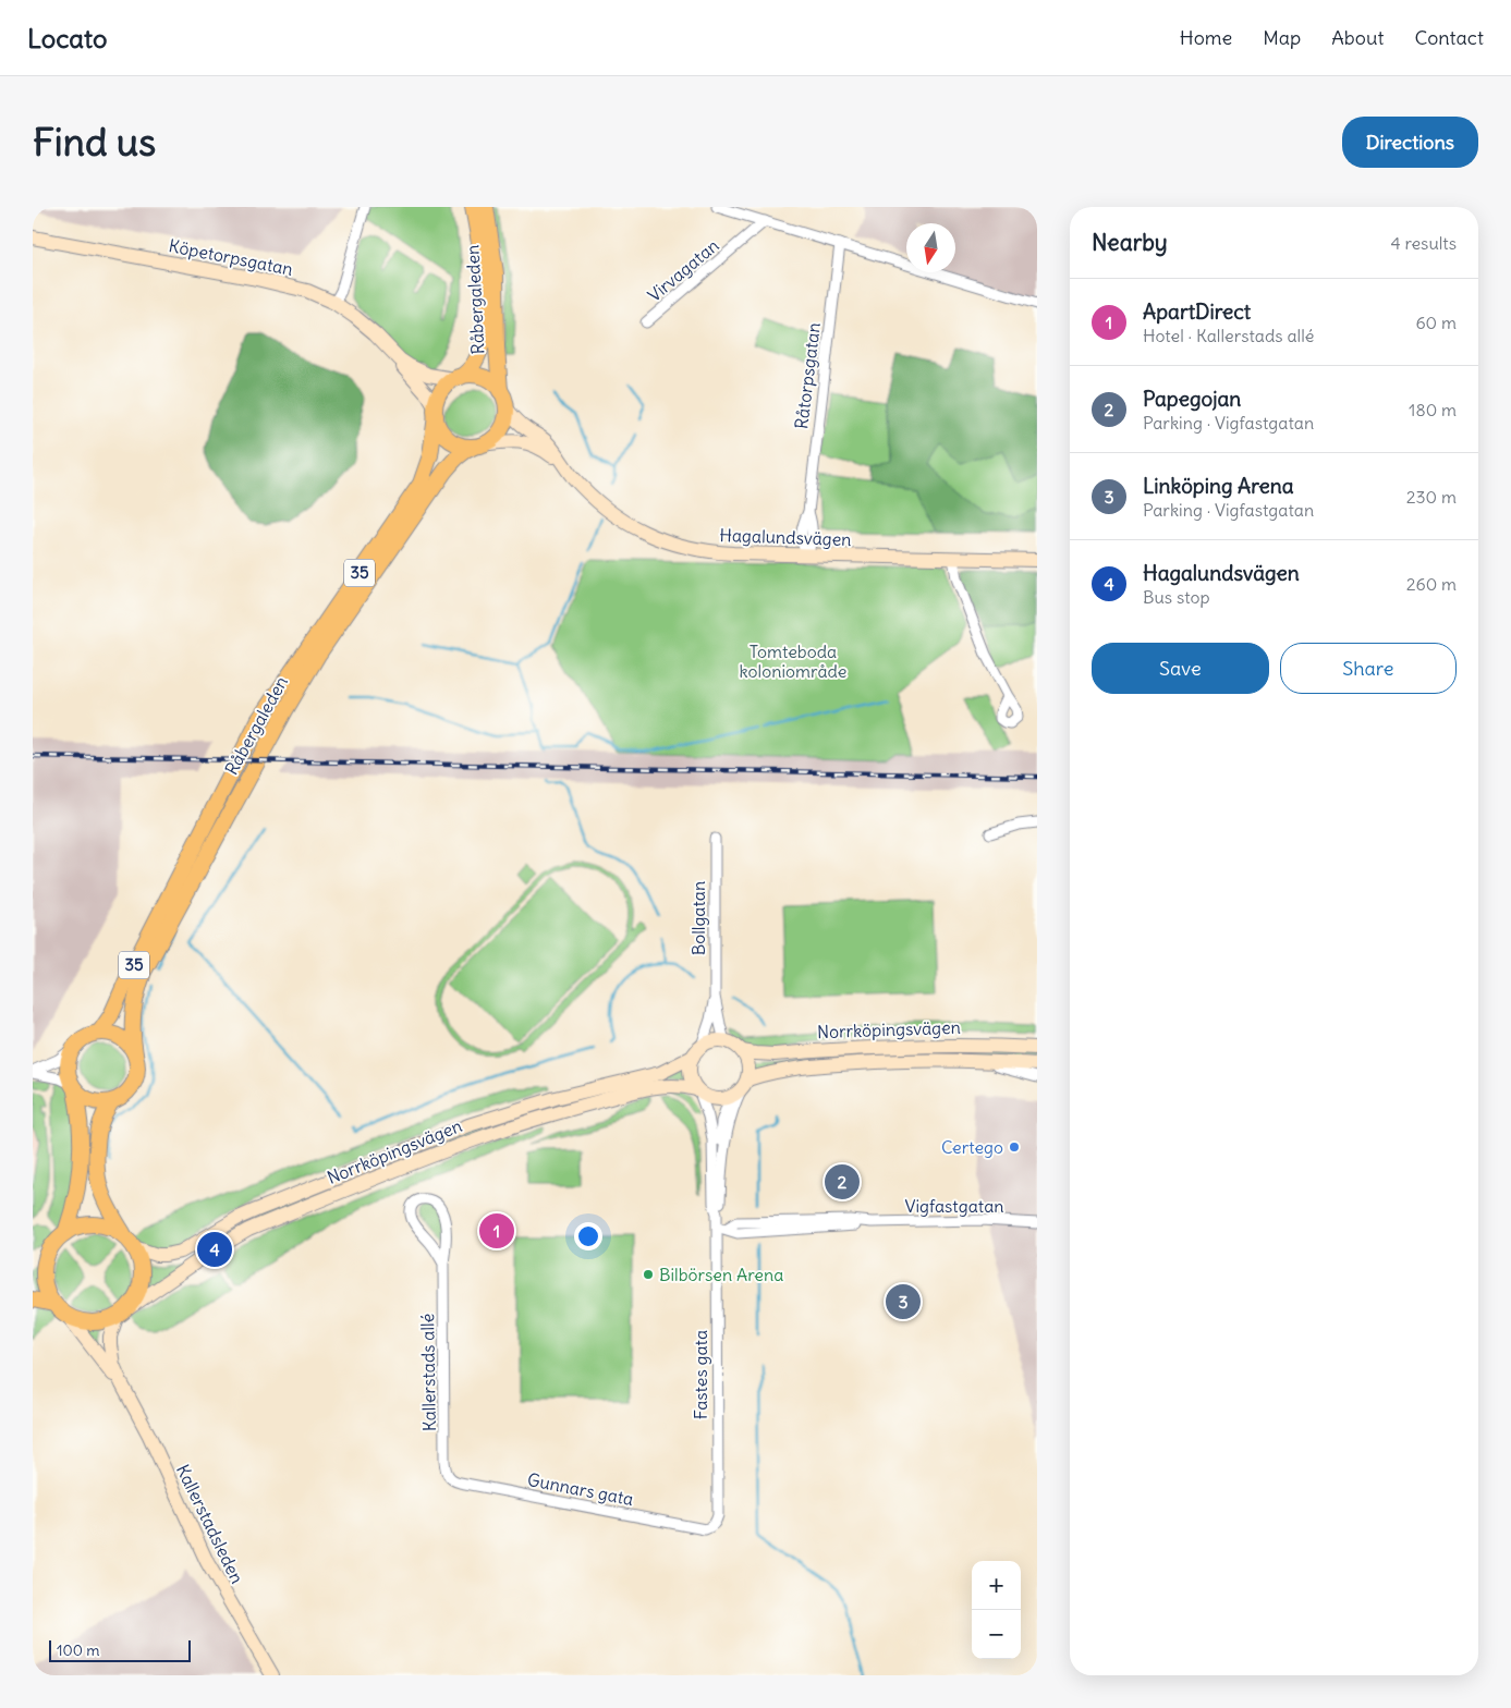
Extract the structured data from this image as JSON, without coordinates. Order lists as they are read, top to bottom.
{
  "streets": {
    "main road": [
      "Köpetorpsgatan",
      "Råbergaleden",
      "Hagalundsvägen",
      "35",
      "Norrköpingsvägen",
      "Kallerstadsleden"
    ],
    "street": [
      "Virvagatan",
      "Råtorpsgatan",
      "Bollgatan",
      "Vigfastgatan",
      "Kallerstads allé",
      "Fastes gata",
      "Gunnars gata"
    ]
  },
  "crossings": [
    ["Köpetorpsgatan", "Råbergaleden"],
    ["Köpetorpsgatan", "Hagalundsvägen"],
    ["Köpetorpsgatan", "35"],
    ["Råbergaleden", "Hagalundsvägen"],
    ["Råbergaleden", "35"],
    ["Råtorpsgatan", "Hagalundsvägen"],
    ["Hagalundsvägen", "35"],
    ["35", "Norrköpingsvägen"],
    ["35", "Kallerstadsleden"],
    ["Bollgatan", "Norrköpingsvägen"],
    ["Bollgatan", "Fastes gata"],
    ["Norrköpingsvägen", "Fastes gata"],
    ["Norrköpingsvägen", "Kallerstadsleden"],
    ["Vigfastgatan", "Fastes gata"],
    ["Kallerstads allé", "Gunnars gata"],
    ["Fastes gata", "Gunnars gata"]
  ],
  "parks": ["Tomteboda koloniområde"],
  "places": ["Certego", "Bilbörsen Arena"],
  "scale_bar": "100 m",
  "north": "bottom",
  "page": {
    "header": "Locato",
    "nav": [
      "Home",
      "Map",
      "About",
      "Contact"
    ],
    "buttons": [
      "Directions",
      ["Save", "Share"]
    ],
    "title": "Find us",
    "heading": ["Nearby", "4 results"],
    "list": [
      {
        "mark": "1",
        "name": "ApartDirect",
        "note": "Hotel · Kallerstads allé",
        "value": "60 m"
      },
      {
        "mark": "2",
        "name": "Papegojan",
        "note": "Parking · Vigfastgatan",
        "value": "180 m"
      },
      {
        "mark": "3",
        "name": "Linköping Arena",
        "note": "Parking · Vigfastgatan",
        "value": "230 m"
      },
      {
        "mark": "4",
        "name": "Hagalundsvägen",
        "note": "Bus stop",
        "value": "260 m"
      }
    ],
    "pins": [
      "2",
      "1",
      "4",
      "3"
    ],
    "map_buttons": ["+", "−"],
    "scale": "100 m"
  }
}
